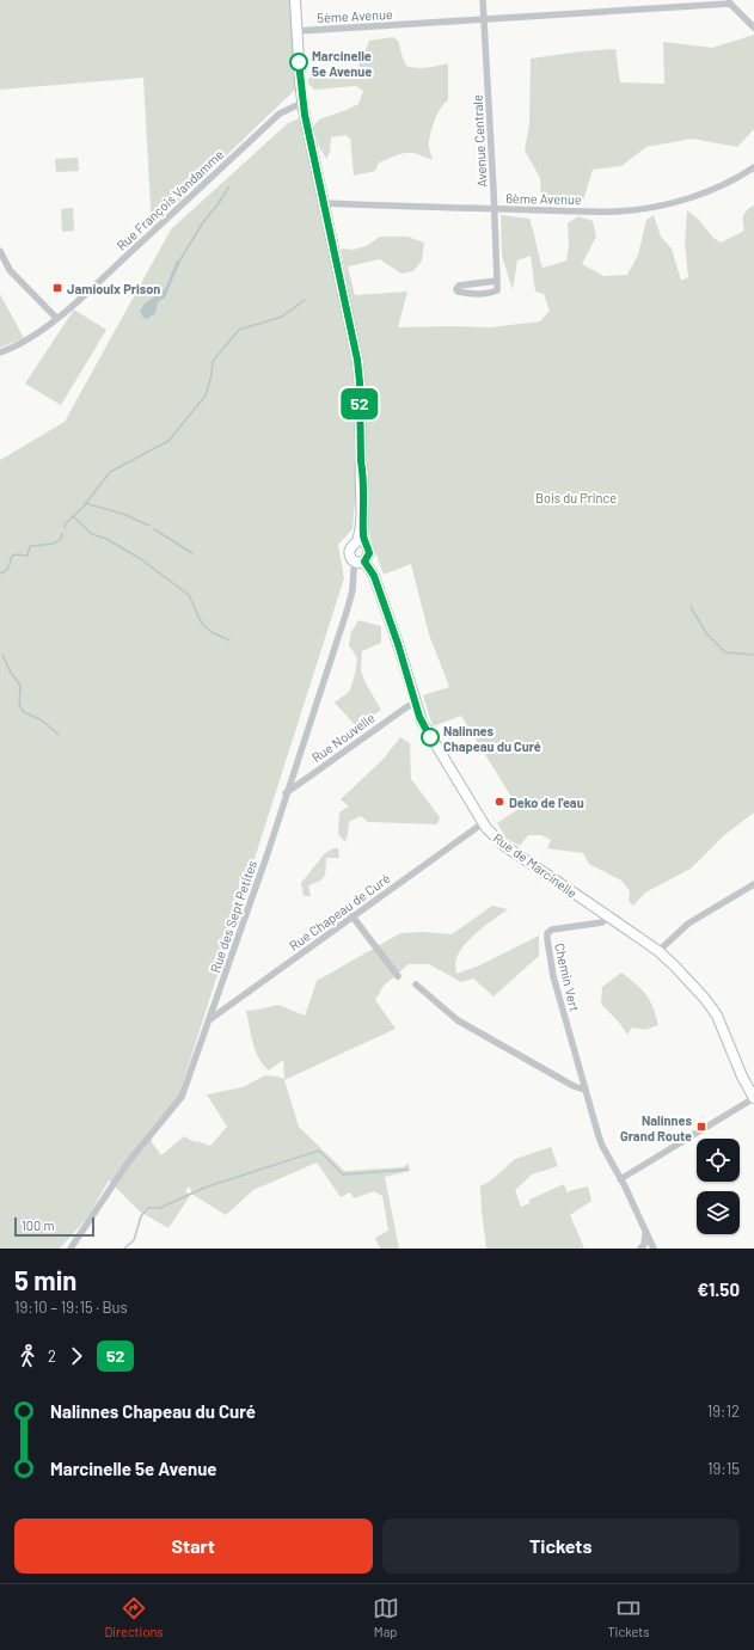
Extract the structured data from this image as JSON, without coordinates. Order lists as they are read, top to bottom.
{
  "streets": {
    "street": [
      "5ème Avenue",
      "Avenue Centrale",
      "6ème Avenue",
      "Rue François Vandamme",
      "Rue Nouvelle",
      "Rue de Marcinelle",
      "Rue Chapeau de Curé",
      "Rue des Sept Petites",
      "Chemin Vert"
    ]
  },
  "crossings": [
    ["5ème Avenue", "Avenue Centrale"],
    ["Avenue Centrale", "6ème Avenue"],
    ["Rue Nouvelle", "Rue de Marcinelle"],
    ["Rue Nouvelle", "Rue des Sept Petites"],
    ["Rue de Marcinelle", "Rue Chapeau de Curé"],
    ["Rue de Marcinelle", "Rue des Sept Petites"],
    ["Rue de Marcinelle", "Chemin Vert"],
    ["Rue Chapeau de Curé", "Rue des Sept Petites"]
  ],
  "parks": ["Bois du Prince"],
  "places": {
    "other": ["Marcinelle 5e Avenue", "Nalinnes Chapeau du Curé", "Deko de l'eau"],
    "transit": ["Jamioulx Prison", "Nalinnes Grand Route"]
  },
  "lines": ["bus line 52"],
  "scale_bar": "100 m",
  "page": {
    "on_map": "52",
    "scale": "100 m",
    "heading": ["5 min", "19:10 – 19:15 · Bus", "€1.50"],
    "legs": ["2", "52"],
    "list": [
      {
        "name": "Nalinnes Chapeau du Curé",
        "value": "19:12"
      },
      {
        "name": "Marcinelle 5e Avenue",
        "value": "19:15"
      }
    ],
    "buttons": ["Start", "Tickets"],
    "tabs": ["Directions", "Map", "Tickets"]
  }
}
